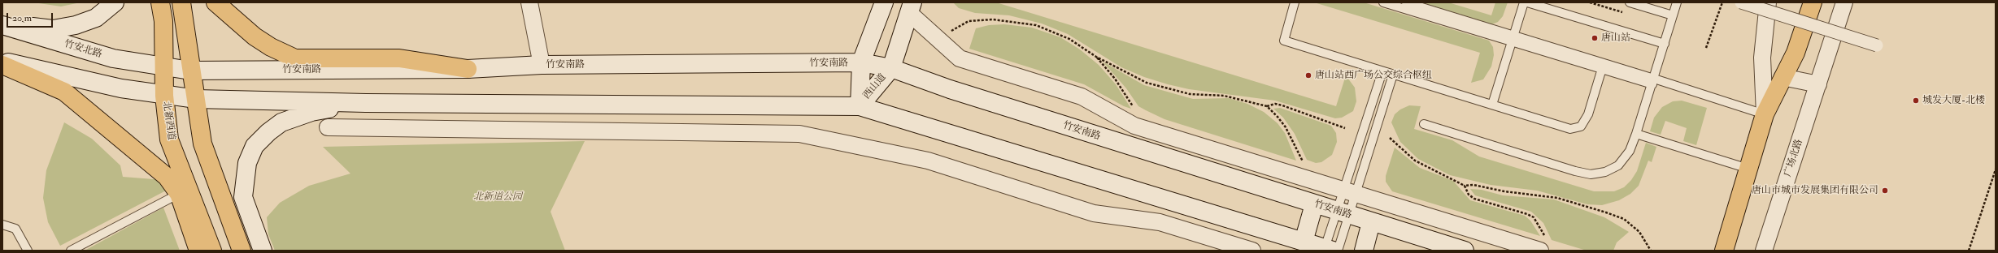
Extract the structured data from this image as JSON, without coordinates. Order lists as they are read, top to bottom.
{
  "streets": {
    "main road": [
      "竹安北路",
      "竹安南路",
      "西山道",
      "北新西道"
    ],
    "street": ["广场北路"]
  },
  "crossings": [
    ["竹安北路", "竹安南路"],
    ["竹安北路", "北新西道"],
    ["竹安南路", "西山道"],
    ["竹安南路", "北新西道"]
  ],
  "parks": ["北新道公园"],
  "places": [
    "唐山站",
    "唐山站西广场公交综合枢纽",
    "城发大厦-北楼",
    "唐山市城市发展集团有限公司"
  ],
  "scale_bar": "20 m"
}
